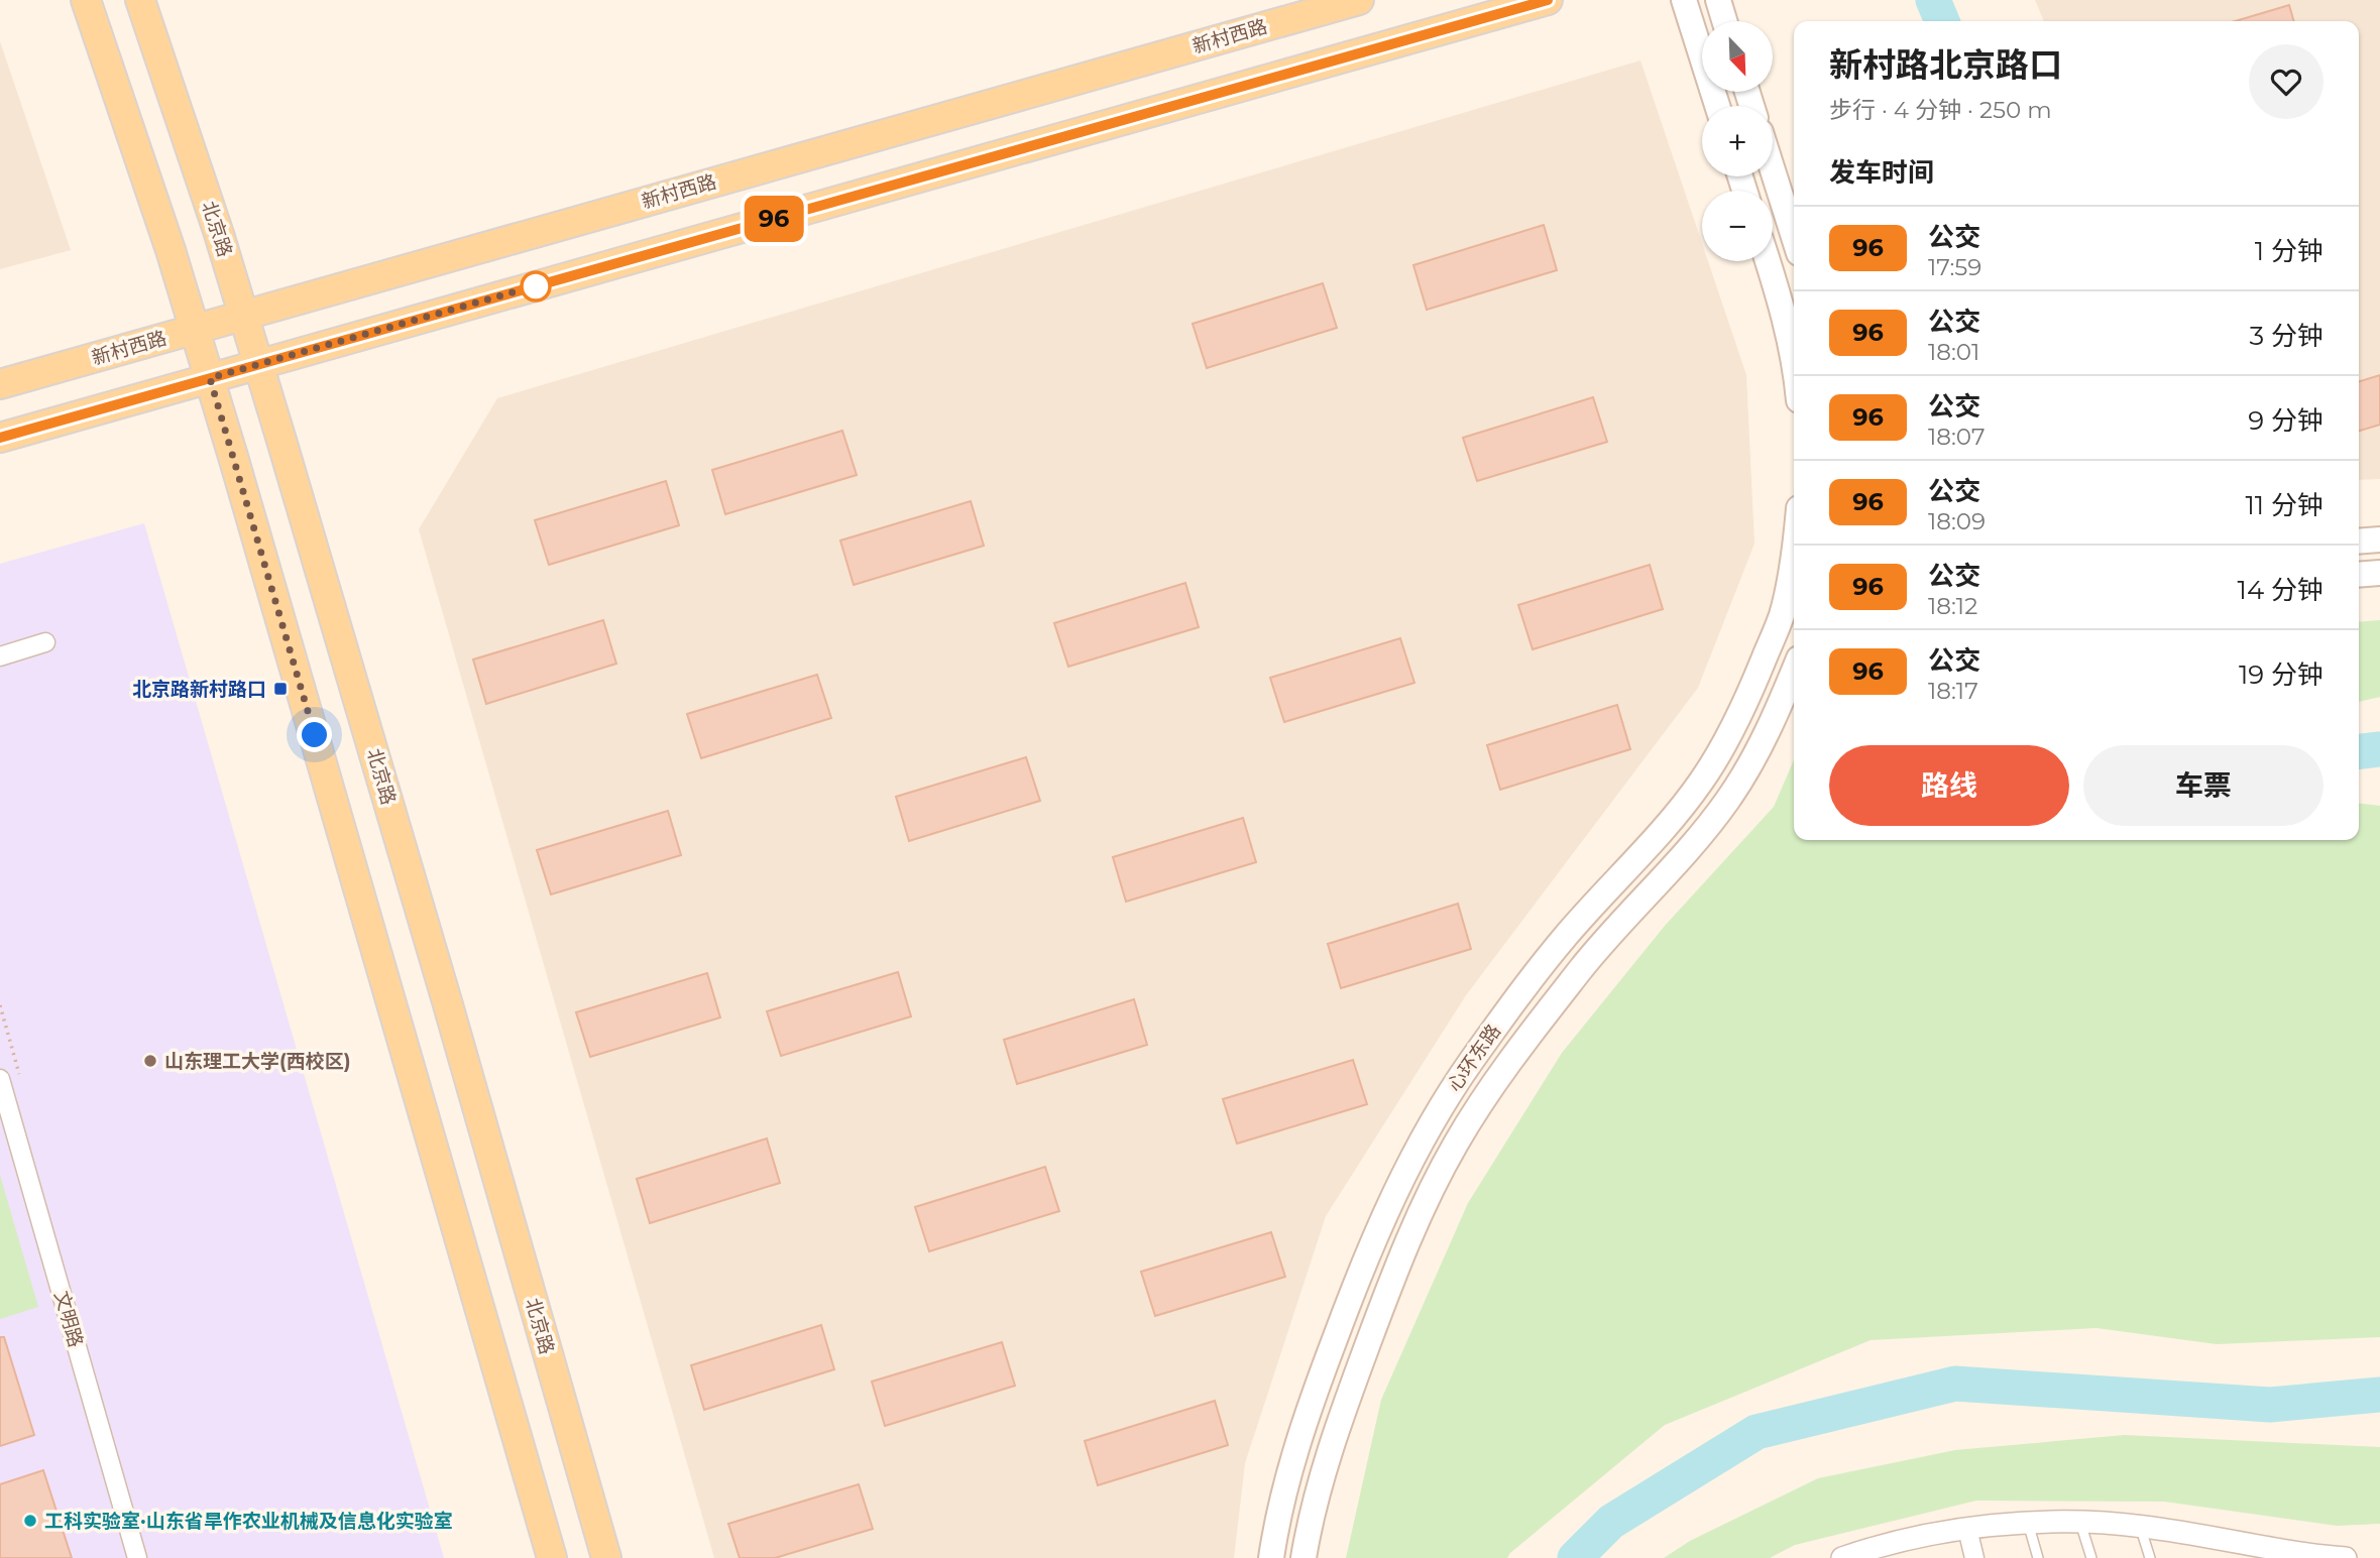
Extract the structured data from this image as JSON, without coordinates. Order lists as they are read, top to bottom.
{
  "streets": {
    "main road": ["新村西路", "北京路", "心环东路"],
    "street": ["文明路"]
  },
  "crossings": [
    ["新村西路", "北京路"]
  ],
  "places": {
    "transit": ["北京路新村路口"],
    "other": ["山东理工大学(西校区)", "工科实验室·山东省旱作农业机械及信息化实验室"]
  },
  "lines": ["bus line 96"],
  "north": "bottom right",
  "page": {
    "on_map": "96",
    "map_buttons": ["+", "−"],
    "heading": [
      ["新村路北京路口", "步行 · 4 分钟 · 250 m"],
      "发车时间"
    ],
    "list": [
      {
        "mark": "96",
        "name": "公交",
        "note": "17:59",
        "value": "1 分钟"
      },
      {
        "mark": "96",
        "name": "公交",
        "note": "18:01",
        "value": "3 分钟"
      },
      {
        "mark": "96",
        "name": "公交",
        "note": "18:07",
        "value": "9 分钟"
      },
      {
        "mark": "96",
        "name": "公交",
        "note": "18:09",
        "value": "11 分钟"
      },
      {
        "mark": "96",
        "name": "公交",
        "note": "18:12",
        "value": "14 分钟"
      },
      {
        "mark": "96",
        "name": "公交",
        "note": "18:17",
        "value": "19 分钟"
      }
    ],
    "buttons": ["路线", "车票"]
  }
}
